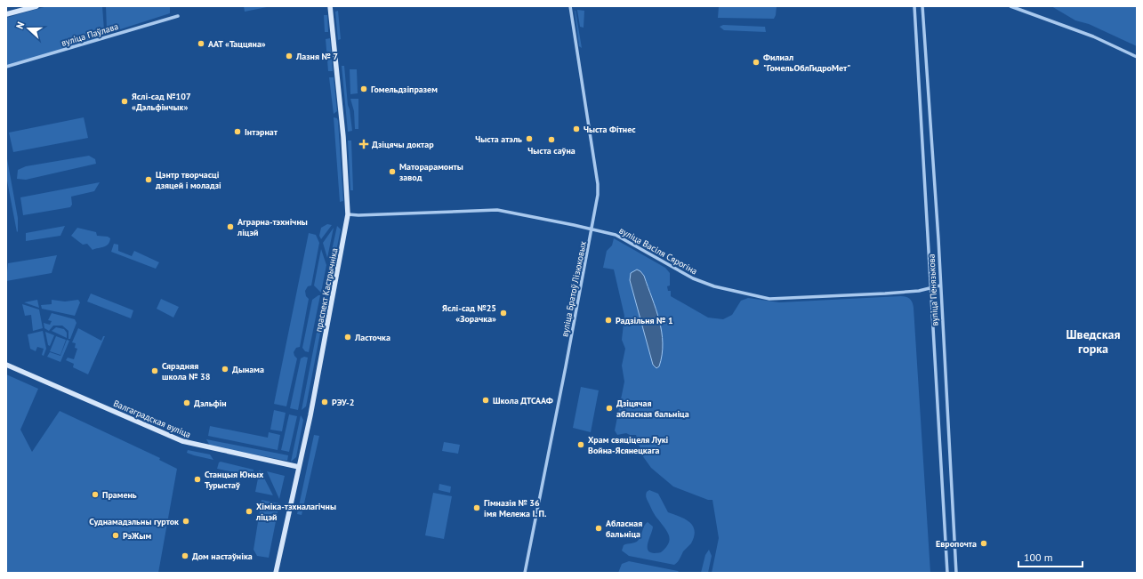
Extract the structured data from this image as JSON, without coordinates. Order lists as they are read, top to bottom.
{
  "streets": {
    "main road": ["праспект Кастрычніка", "Валгаградская вуліца"],
    "street": [
      "вуліца Паўлава",
      "вуліца Васіля Сярогіна",
      "вуліца Братоў Лізюковых",
      "вуліца Пенязькова"
    ]
  },
  "crossings": [
    ["вуліца Васіля Сярогіна", "вуліца Братоў Лізюковых"],
    ["вуліца Васіля Сярогіна", "праспект Кастрычніка"],
    ["вуліца Васіля Сярогіна", "вуліца Пенязькова"],
    ["праспект Кастрычніка", "Валгаградская вуліца"]
  ],
  "districts": ["Шведская горка"],
  "places": {
    "other": [
      "ААТ «Таццяна»",
      "Лазня № 7",
      "Филиал \"ГомельОблГидроМет\"",
      "Гомельдзіпразем",
      "Яслі-сад №107 «Дэльфінчык»",
      "Чыста Фітнес",
      "Інтэрнат",
      "Чыста атэль",
      "Чыста саўна",
      "Маторарамонты завод",
      "Цэнтр творчасці дзяцей і моладзі",
      "Аграрна-тэхнічны ліцэй",
      "Яслі-сад №25 «Зорачка»",
      "Радзільня № 1",
      "Ласточка",
      "Дынама",
      "Сярэдняя школа № 38",
      "Школа ДТСААФ",
      "РЭУ-2",
      "Дэльфін",
      "Дзіцячая абласная бальніца",
      "Храм свяціцеля Лукі Война-Ясянецкага",
      "Станцыя Юных Турыстаў",
      "Прамень",
      "Гімназія № 36 імя Мележа І. П.",
      "Хіміка-тэхналагічны ліцэй",
      "Суднамадэльны гурток",
      "Абласная бальніца",
      "РэЖым",
      "Европочта",
      "Дом настаўніка"
    ],
    "health": ["Дзіцячы доктар"]
  },
  "scale_bar": "100 m",
  "north": "left"
}
